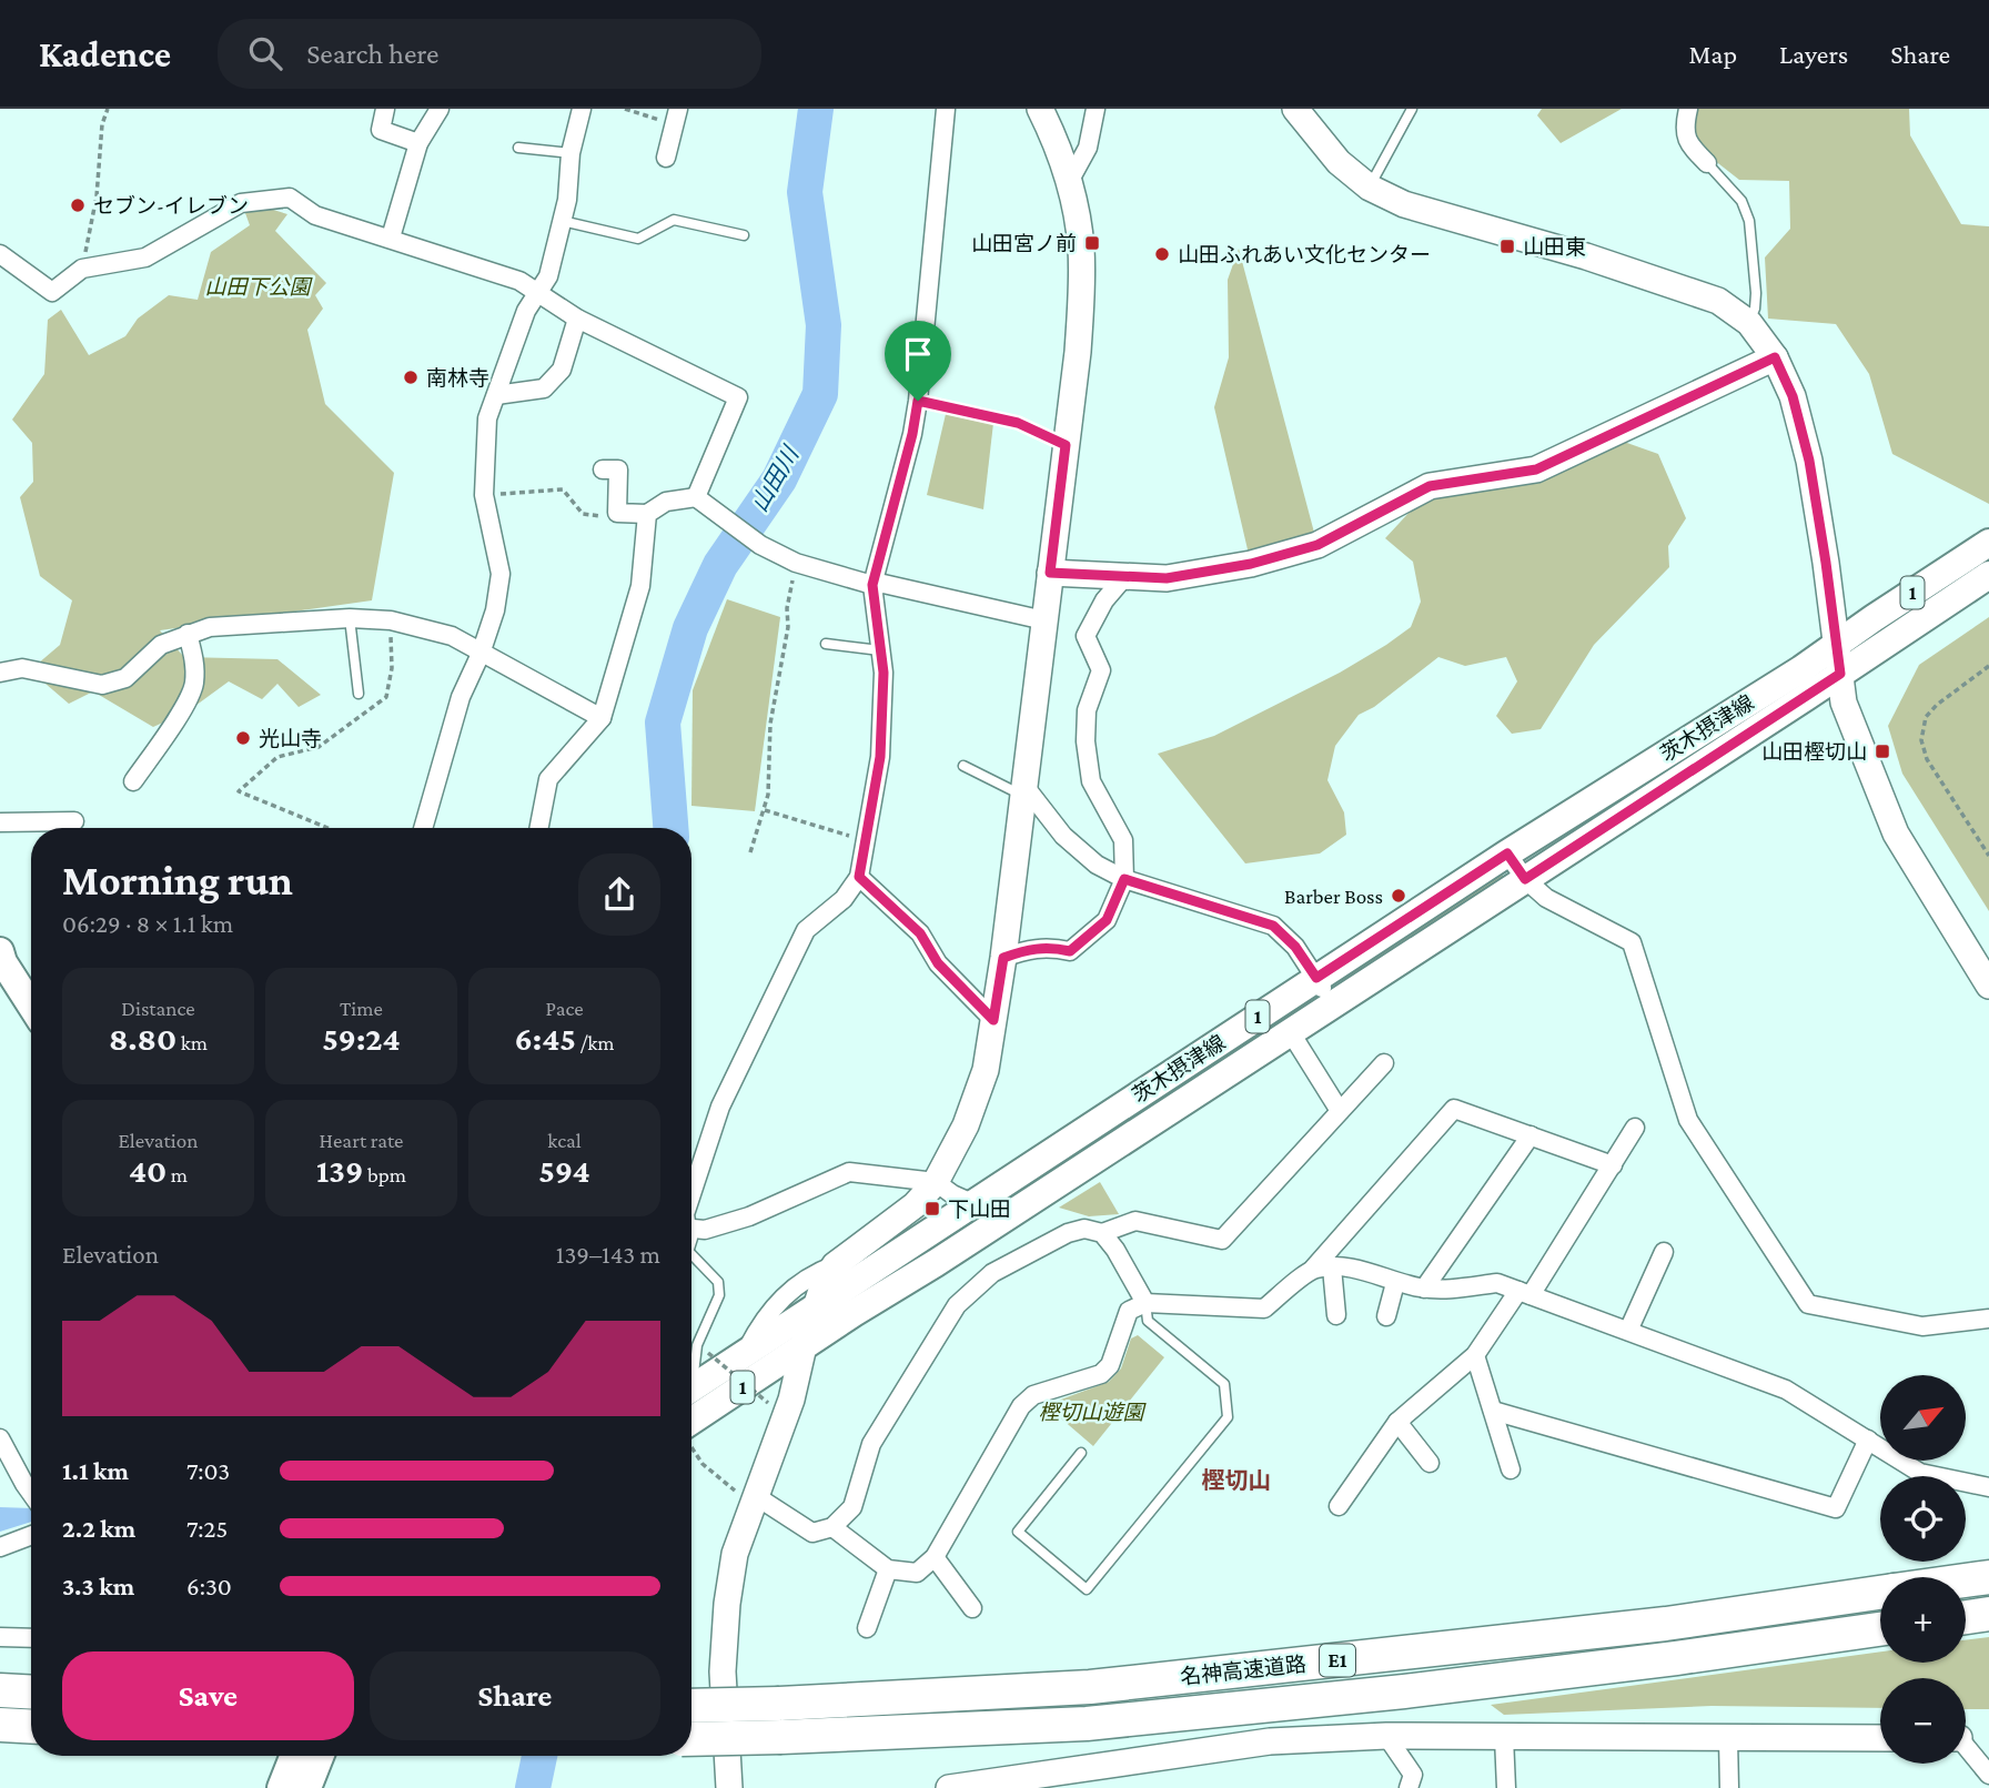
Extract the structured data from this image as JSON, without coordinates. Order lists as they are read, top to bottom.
{
  "streets": {
    "highway": ["E1", "名神高速道路"],
    "main road": ["1", "茨木摂津線"]
  },
  "districts": ["樫切山"],
  "water": ["山田川"],
  "parks": ["山田下公園", "樫切山遊園"],
  "places": {
    "other": [
      "セブン-イレブン",
      "山田ふれあい文化センター",
      "南林寺",
      "光山寺",
      "Barber Boss"
    ],
    "transit": [
      "山田宮ノ前",
      "山田東",
      "山田樫切山",
      "下山田"
    ]
  },
  "north": "top right",
  "page": {
    "header": "Kadence",
    "search": "Search here",
    "nav": ["Map", "Layers", "Share"],
    "heading": ["Morning run", "06:29 · 8 × 1.1 km"],
    "stats": [
      ["Distance", "8.80 km"],
      ["Time", "59:24"],
      ["Pace", "6:45 /km"],
      ["Elevation", "40 m"],
      ["Heart rate", "139 bpm"],
      ["kcal", "594"]
    ],
    "chart": ["Elevation", "139–143 m"],
    "map_buttons": ["+", "−"],
    "list": [
      {
        "name": "1.1 km",
        "note": "7:03"
      },
      {
        "name": "2.2 km",
        "note": "7:25"
      },
      {
        "name": "3.3 km",
        "note": "6:30"
      }
    ],
    "buttons": ["Save", "Share"]
  }
}
